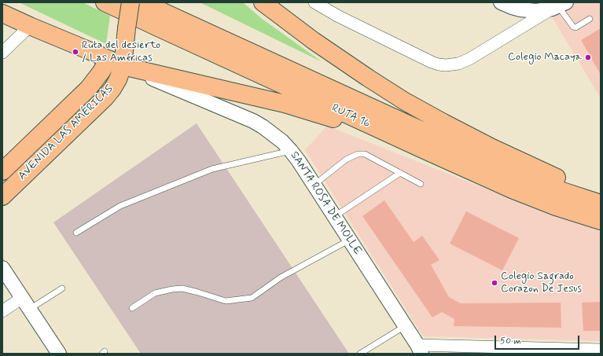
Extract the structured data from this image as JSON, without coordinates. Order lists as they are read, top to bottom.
{
  "streets": {
    "main road": ["RUTA 16", "AVENIDA LAS AMÉRICAS"],
    "street": ["SANTA ROSA DE MOLLE"]
  },
  "crossings": [
    ["AVENIDA LAS AMÉRICAS", "SANTA ROSA DE MOLLE"]
  ],
  "places": ["Ruta del desierto / Las Américas", "Colegio Macaya", "Colegio Sagrado Corazon De Jesus"],
  "scale_bar": "50 m"
}
